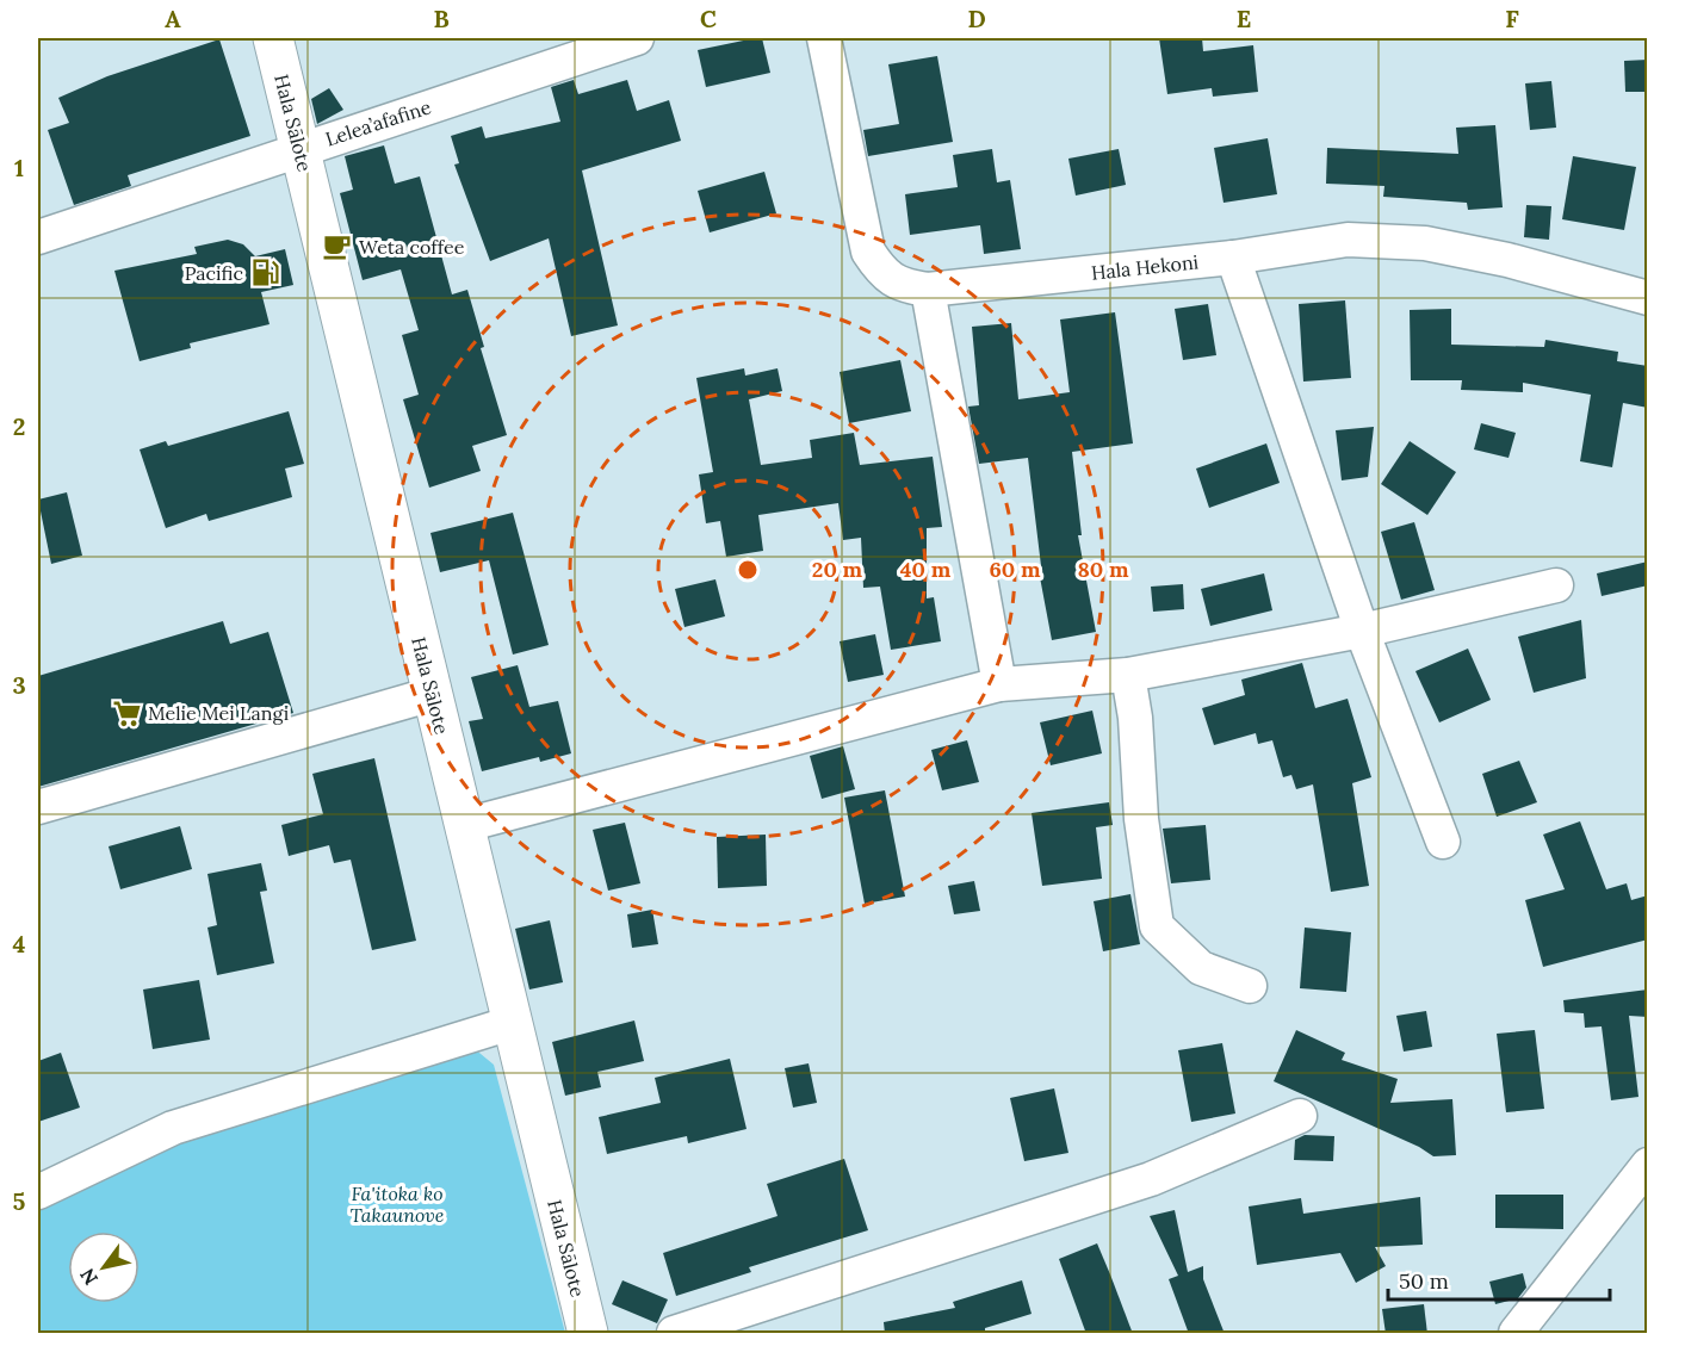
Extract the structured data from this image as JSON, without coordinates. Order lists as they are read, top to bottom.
{
  "streets": {
    "main road": ["Hala Sālote"],
    "street": ["Lelea’afafine", "Hala Hekoni"]
  },
  "crossings": [
    ["Hala Sālote", "Lelea’afafine"]
  ],
  "parks": ["Fa'itoka ko Takaunove"],
  "places": {
    "cafe": ["Weta coffee"],
    "fuel station": ["Pacific"],
    "supermarket": ["Melie Mei Langi"]
  },
  "scale_bar": "50 m",
  "north": "bottom left",
  "grid": {
    "columns": [
      "A",
      "B",
      "C",
      "D",
      "E",
      "F"
    ],
    "rows": [
      "1",
      "2",
      "3",
      "4",
      "5"
    ]
  },
  "rings": [
    "20 m",
    "40 m",
    "60 m",
    "80 m"
  ]
}
